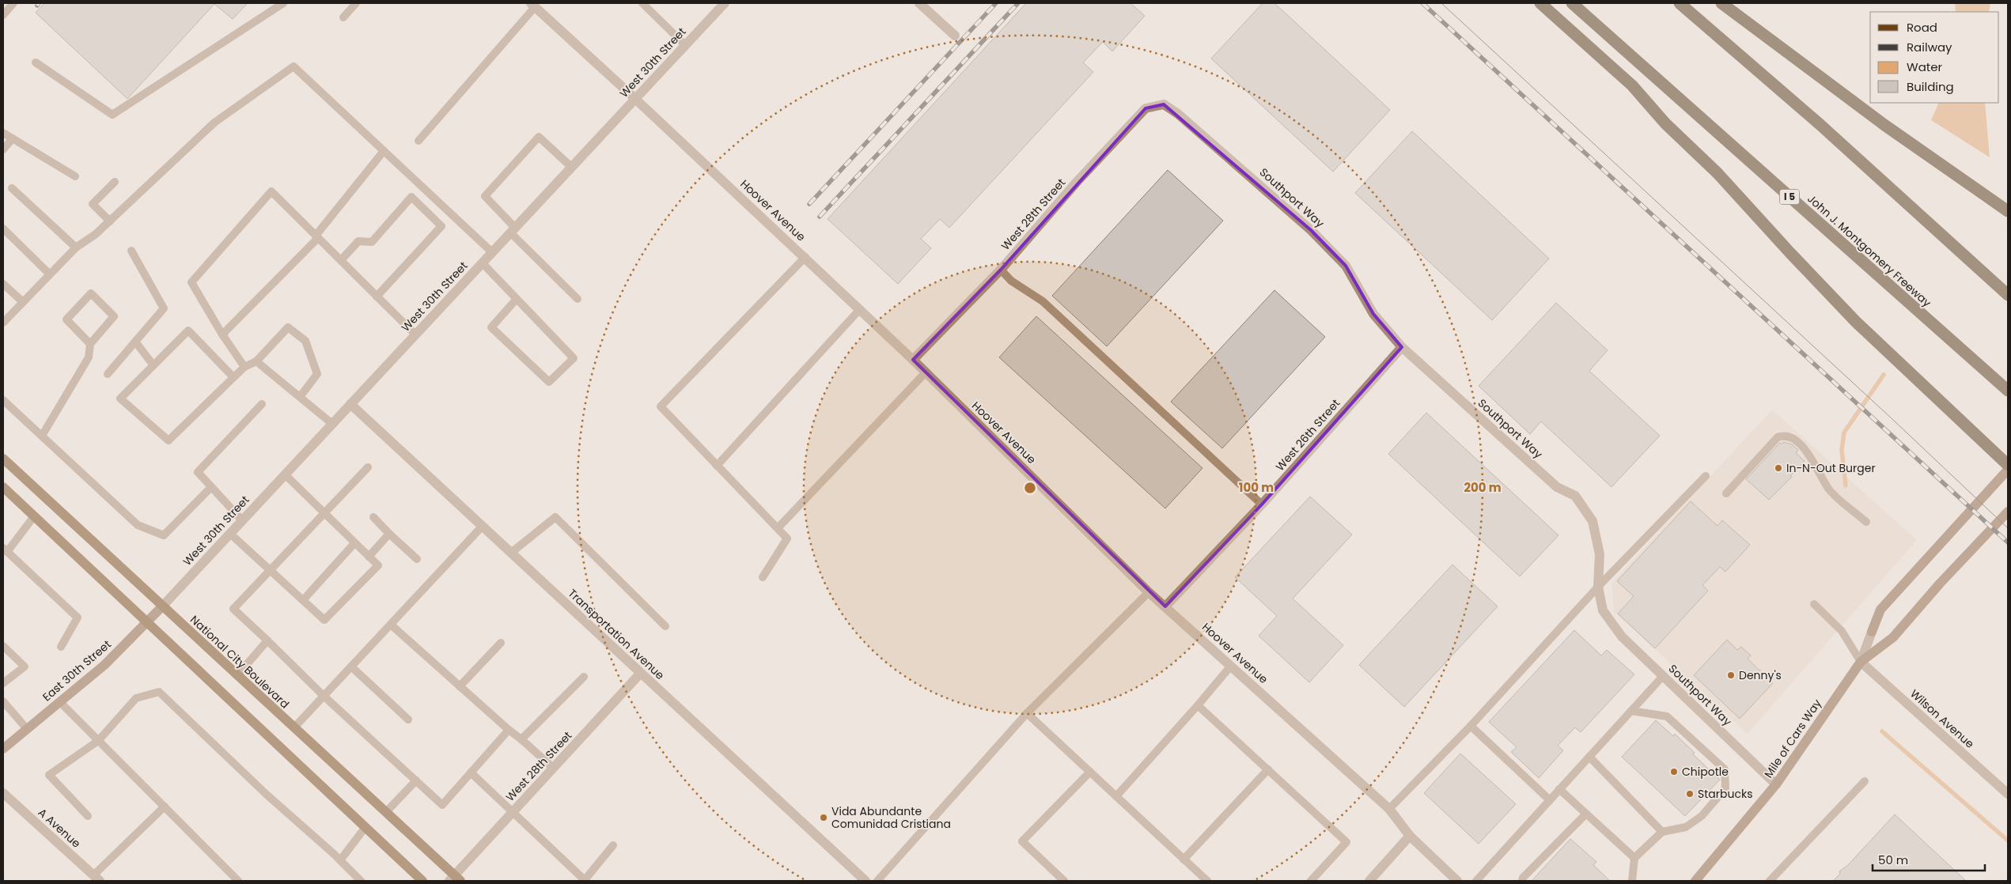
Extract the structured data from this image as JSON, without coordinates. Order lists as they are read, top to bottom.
{
  "streets": {
    "highway": ["I 5", "John J. Montgomery Freeway"],
    "main road": ["National City Boulevard", "East 30th Street", "Mile of Cars Way"],
    "street": [
      "West 30th Street",
      "Southport Way",
      "Hoover Avenue",
      "West 28th Street",
      "West 26th Street",
      "Transportation Avenue",
      "Wilson Avenue",
      "A Avenue"
    ]
  },
  "crossings": [
    ["West 30th Street", "Hoover Avenue"],
    ["West 30th Street", "Transportation Avenue"],
    ["West 30th Street", "National City Boulevard"],
    ["West 30th Street", "East 30th Street"],
    ["Southport Way", "West 28th Street"],
    ["Southport Way", "West 26th Street"],
    ["Southport Way", "Mile of Cars Way"],
    ["Hoover Avenue", "West 28th Street"],
    ["Hoover Avenue", "West 26th Street"],
    ["West 28th Street", "Transportation Avenue"],
    ["West 28th Street", "National City Boulevard"],
    ["National City Boulevard", "East 30th Street"],
    ["Wilson Avenue", "Mile of Cars Way"]
  ],
  "places": [
    "In-N-Out Burger",
    "Denny's",
    "Chipotle",
    "Starbucks",
    "Vida Abundante Comunidad Cristiana"
  ],
  "legend": [
    "Road",
    "Railway",
    "Water",
    "Building"
  ],
  "scale_bar": "50 m",
  "rings": ["100 m", "200 m"]
}
